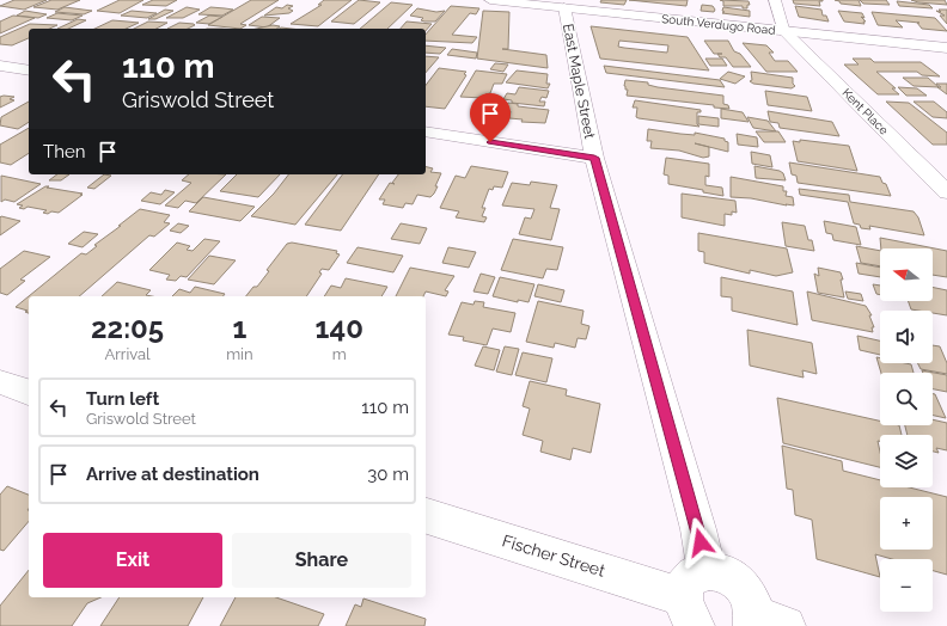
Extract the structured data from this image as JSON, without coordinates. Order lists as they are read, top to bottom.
{
  "streets": {
    "street": [
      "South Verdugo Road",
      "East Maple Street",
      "Kent Place",
      "Fischer Street"
    ]
  },
  "crossings": [
    ["South Verdugo Road", "East Maple Street"],
    ["South Verdugo Road", "Kent Place"],
    ["East Maple Street", "Fischer Street"]
  ],
  "north": "left",
  "page": {
    "turn": ["110 m", "Griswold Street"],
    "then": "Then",
    "map_buttons": ["+", "−"],
    "eta": [
      "22:05",
      "Arrival",
      "1",
      "min",
      "140",
      "m"
    ],
    "list": [
      {
        "name": "Turn left",
        "note": "Griswold Street",
        "value": "110 m"
      },
      {
        "name": "Arrive at destination",
        "value": "30 m"
      }
    ],
    "buttons": ["Exit", "Share"]
  }
}
